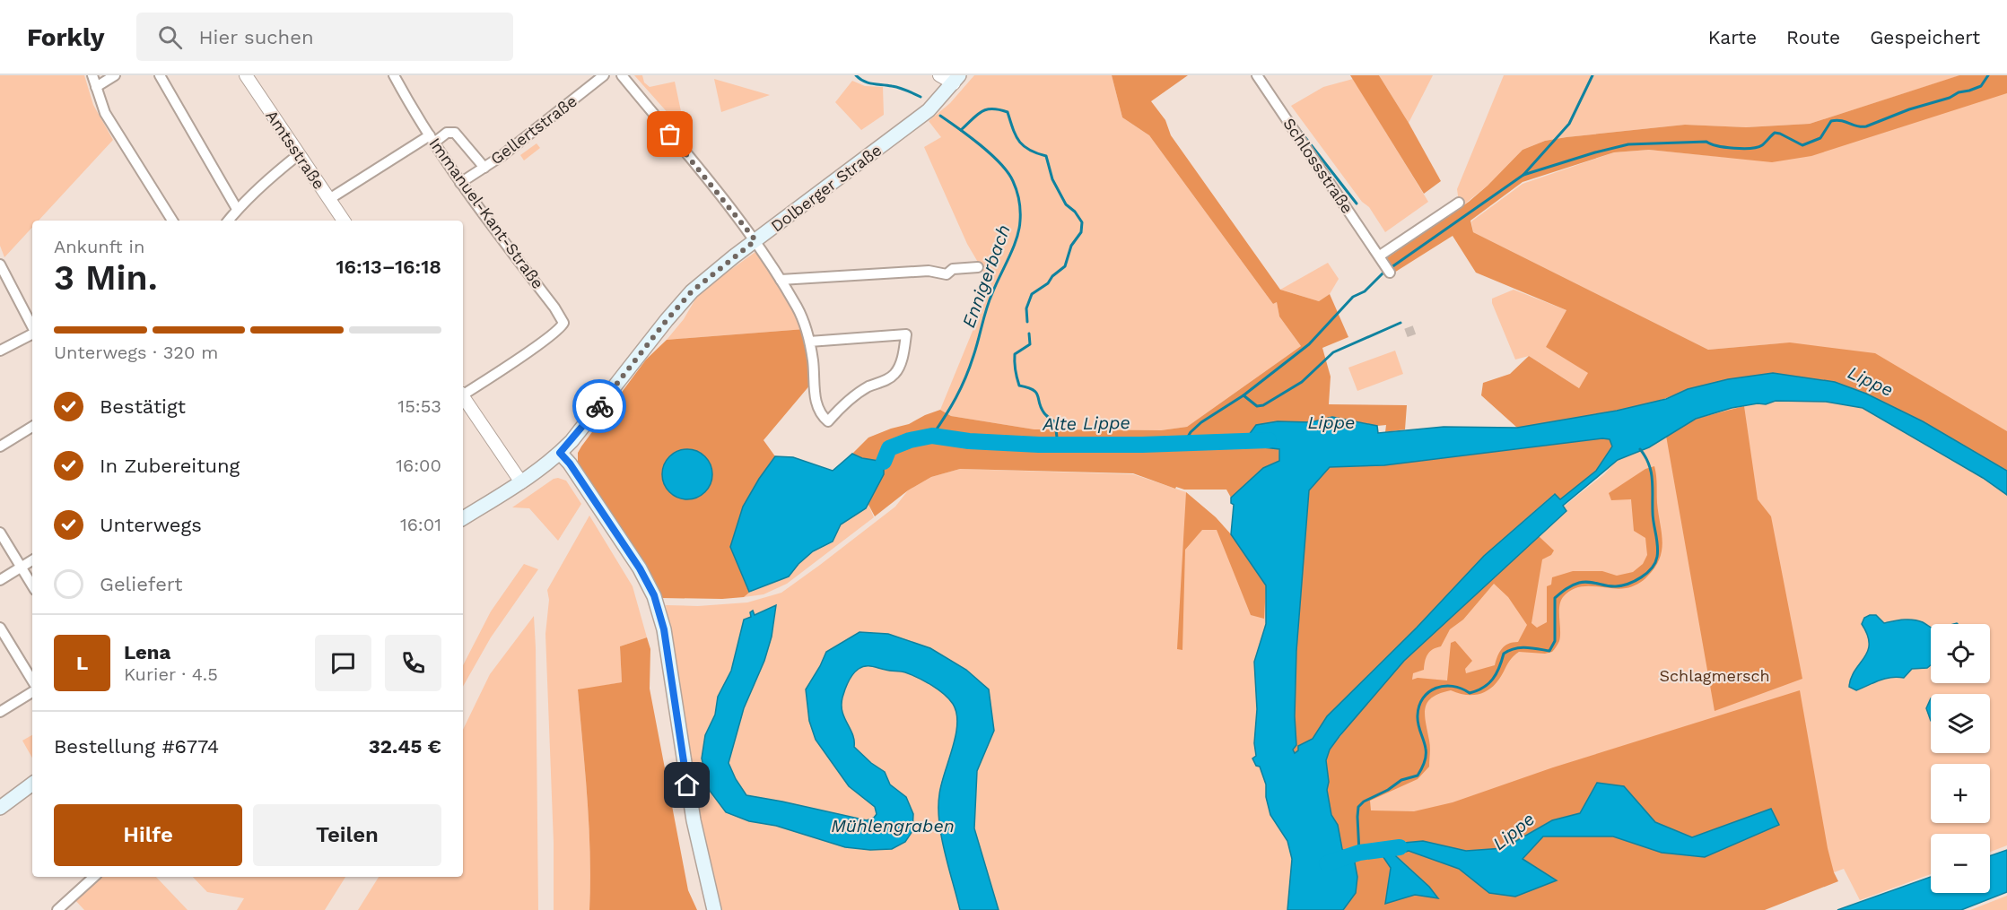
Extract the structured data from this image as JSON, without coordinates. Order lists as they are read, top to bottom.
{
  "streets": {
    "main road": ["Dolberger Straße"],
    "street": [
      "Gellertstraße",
      "Amtsstraße",
      "Schlossstraße",
      "Immanuel-Kant-Straße"
    ]
  },
  "crossings": [
    ["Gellertstraße", "Immanuel-Kant-Straße"]
  ],
  "water": [
    "Ennigerbach",
    "Lippe",
    "Alte Lippe",
    "Mühlengraben"
  ],
  "parks": ["Schlagmersch"],
  "page": {
    "header": "Forkly",
    "search": "Hier suchen",
    "nav": ["Karte", "Route", "Gespeichert"],
    "heading": ["3 Min.", "Ankunft in", "16:13–16:18"],
    "panel": [
      "Lena",
      "Kurier · 4.5",
      "Bestellung #6774",
      "32.45 €"
    ],
    "bar": "Unterwegs · 320 m",
    "list": [
      ["Bestätigt", "15:53"],
      ["In Zubereitung", "16:00"],
      ["Unterwegs", "16:01"],
      "Geliefert"
    ],
    "map_buttons": ["+", "−"],
    "round": "L",
    "buttons": ["Hilfe", "Teilen"]
  }
}
